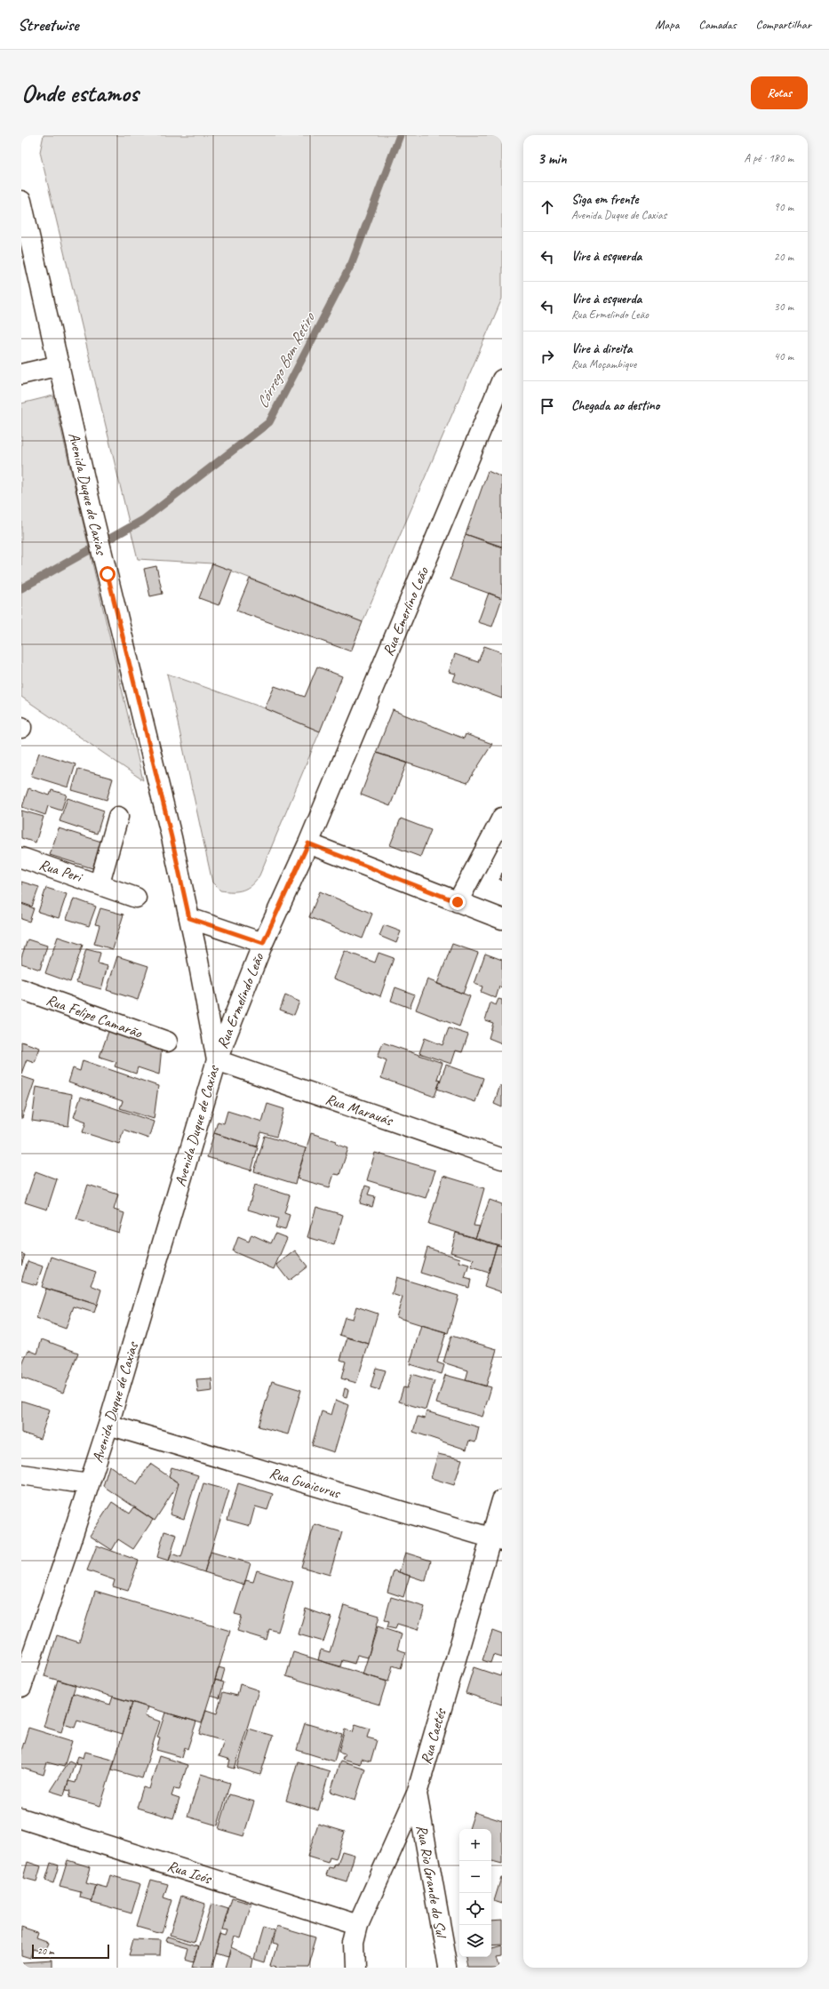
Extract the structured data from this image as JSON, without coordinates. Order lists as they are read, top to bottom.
{
  "streets": {
    "street": [
      "Avenida Duque de Caxias",
      "Rua Emerlino Leão",
      "Rua Peri",
      "Rua Ermelindo Leão",
      "Rua Felipe Camarão",
      "Rua Marauás",
      "Rua Guaicurus",
      "Rua Caetés",
      "Rua Icós",
      "Rua Rio Grande do Sul"
    ]
  },
  "crossings": [
    ["Avenida Duque de Caxias", "Rua Ermelindo Leão"],
    ["Avenida Duque de Caxias", "Rua Marauás"],
    ["Avenida Duque de Caxias", "Rua Guaicurus"],
    ["Rua Emerlino Leão", "Rua Ermelindo Leão"],
    ["Rua Ermelindo Leão", "Rua Marauás"],
    ["Rua Guaicurus", "Rua Caetés"],
    ["Rua Caetés", "Rua Icós"],
    ["Rua Caetés", "Rua Rio Grande do Sul"]
  ],
  "water": ["Córrego Bom Retiro"],
  "scale_bar": "20 m",
  "page": {
    "header": "Streetwise",
    "nav": ["Mapa", "Camadas", "Compartilhar"],
    "buttons": "Rotas",
    "title": "Onde estamos",
    "heading": ["3 min", "A pé · 180 m"],
    "list": [
      ["Siga em frente", "Avenida Duque de Caxias", "90 m"],
      ["Vire à esquerda", "20 m"],
      ["Vire à esquerda", "Rua Ermelindo Leão", "30 m"],
      ["Vire à direita", "Rua Moçambique", "40 m"],
      "Chegada ao destino"
    ],
    "map_buttons": ["+", "−"],
    "scale": "20 m"
  }
}
